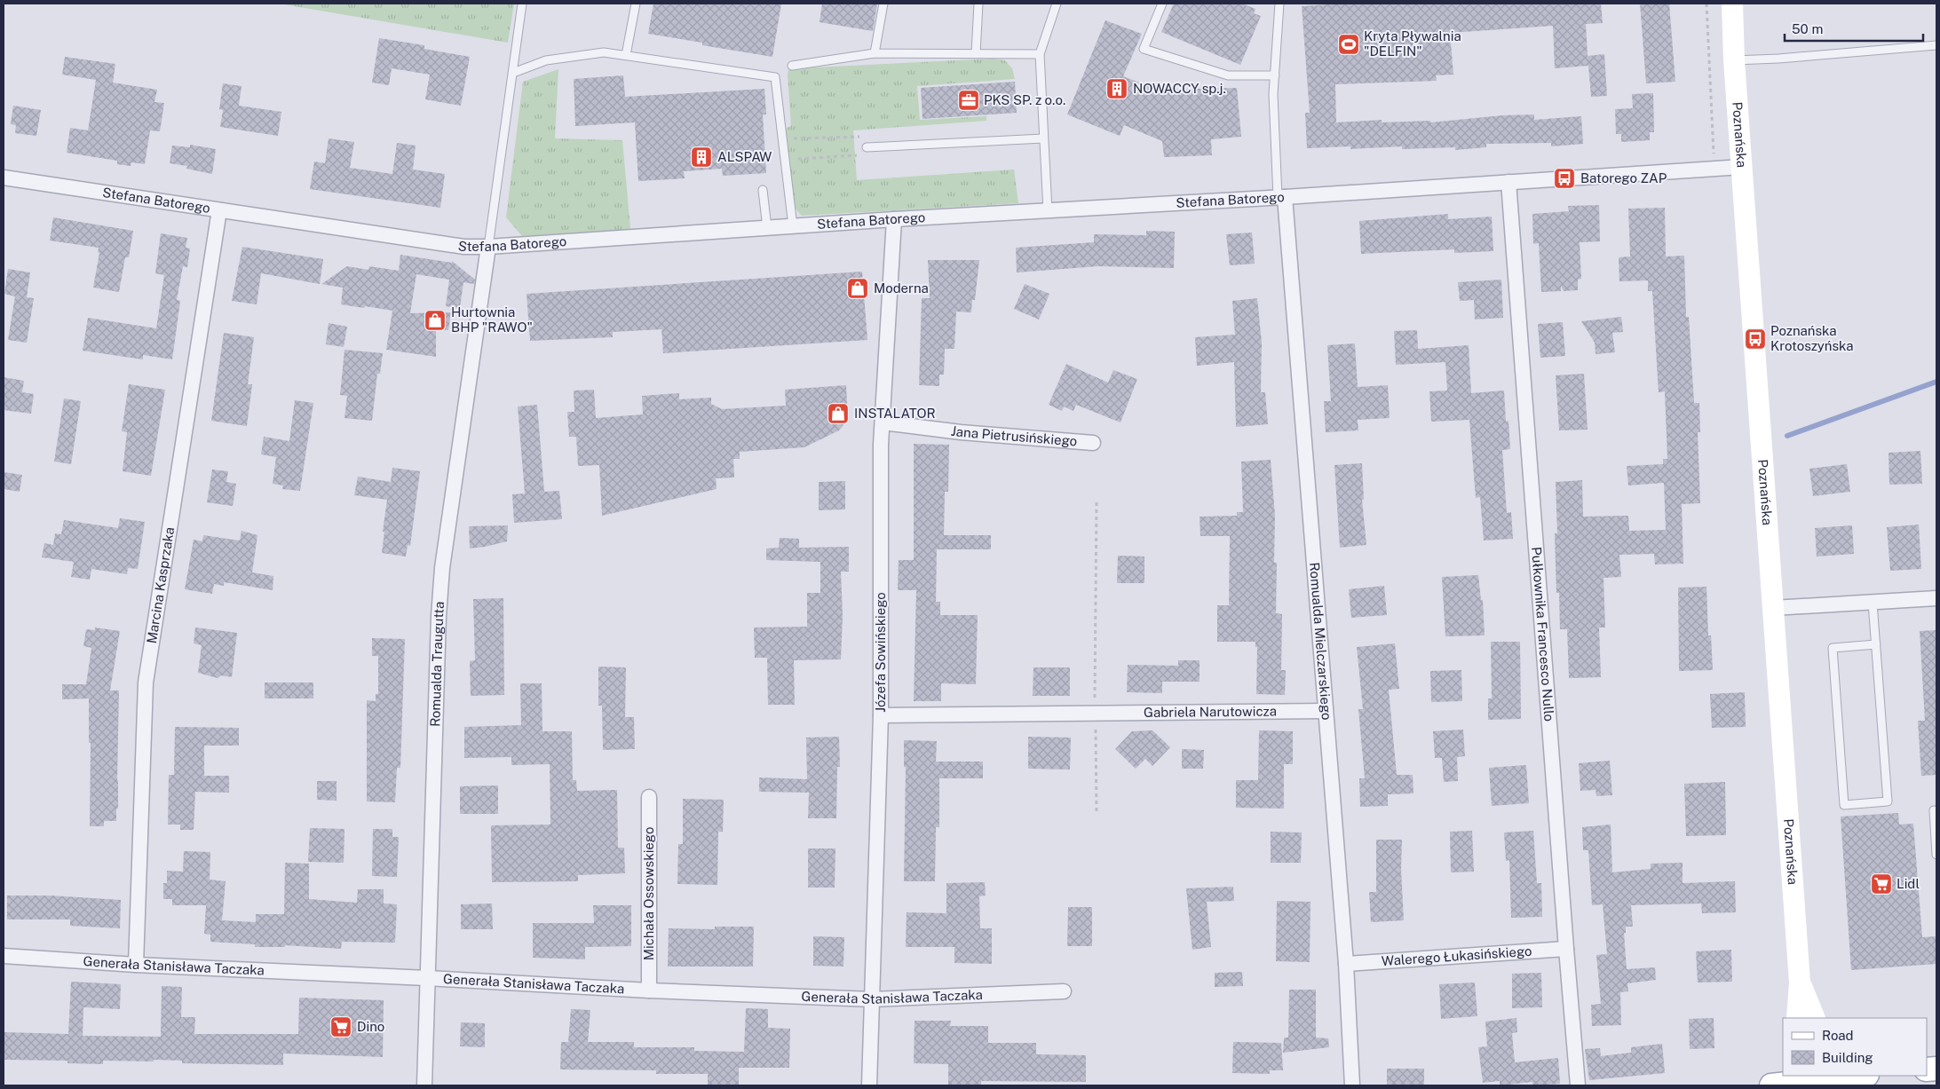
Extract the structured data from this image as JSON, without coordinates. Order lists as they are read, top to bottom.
{
  "streets": {
    "main road": ["Poznańska"],
    "street": [
      "Stefana Batorego",
      "Jana Pietrusińskiego",
      "Marcina Kasprzaka",
      "Pułkownika Francesco Nullo",
      "Romualda Mielczarskiego",
      "Józefa Sowińskiego",
      "Romualda Traugutta",
      "Gabriela Narutowicza",
      "Michała Ossowskiego",
      "Walerego Łukasińskiego",
      "Generała Stanisława Taczaka"
    ]
  },
  "crossings": [
    ["Poznańska", "Stefana Batorego"],
    ["Stefana Batorego", "Marcina Kasprzaka"],
    ["Stefana Batorego", "Pułkownika Francesco Nullo"],
    ["Stefana Batorego", "Romualda Mielczarskiego"],
    ["Stefana Batorego", "Józefa Sowińskiego"],
    ["Stefana Batorego", "Romualda Traugutta"],
    ["Jana Pietrusińskiego", "Józefa Sowińskiego"],
    ["Marcina Kasprzaka", "Generała Stanisława Taczaka"],
    ["Pułkownika Francesco Nullo", "Walerego Łukasińskiego"],
    ["Romualda Mielczarskiego", "Gabriela Narutowicza"],
    ["Romualda Mielczarskiego", "Walerego Łukasińskiego"],
    ["Józefa Sowińskiego", "Gabriela Narutowicza"],
    ["Józefa Sowińskiego", "Generała Stanisława Taczaka"],
    ["Romualda Traugutta", "Generała Stanisława Taczaka"],
    ["Michała Ossowskiego", "Generała Stanisława Taczaka"]
  ],
  "places": {
    "sports": ["Kryta Pływalnia \"DELFIN\""],
    "building": ["NOWACCY sp.j.", "ALSPAW"],
    "office": ["PKS SP. z o.o."],
    "bus stop": ["Batorego ZAP", "Poznańska Krotoszyńska"],
    "shop": ["Moderna", "Hurtownia BHP \"RAWO\"", "INSTALATOR"],
    "supermarket": ["Lidl", "Dino"]
  },
  "legend": ["Road", "Building"],
  "scale_bar": "50 m"
}
